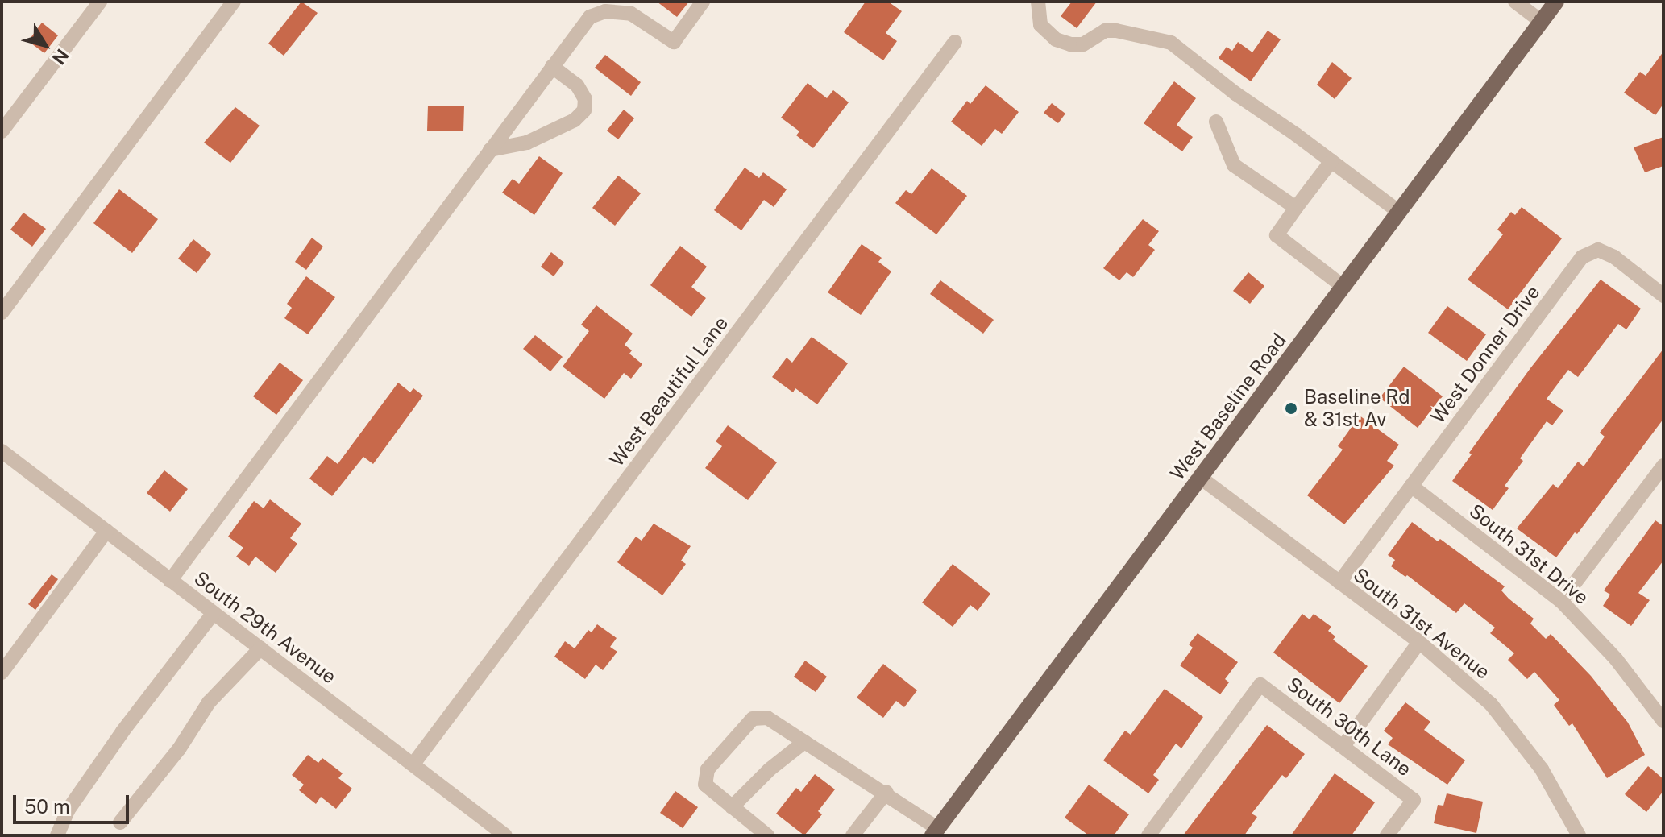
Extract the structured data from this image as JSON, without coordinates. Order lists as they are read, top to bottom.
{
  "streets": {
    "main road": ["West Baseline Road"],
    "street": [
      "West Donner Drive",
      "West Beautiful Lane",
      "South 31st Drive",
      "South 31st Avenue",
      "South 29th Avenue",
      "South 30th Lane"
    ]
  },
  "crossings": [
    ["West Donner Drive", "South 31st Drive"],
    ["West Donner Drive", "South 31st Avenue"],
    ["West Beautiful Lane", "South 29th Avenue"],
    ["West Baseline Road", "South 31st Avenue"]
  ],
  "places": ["Baseline Rd & 31st Av"],
  "scale_bar": "50 m",
  "north": "bottom right"
}
